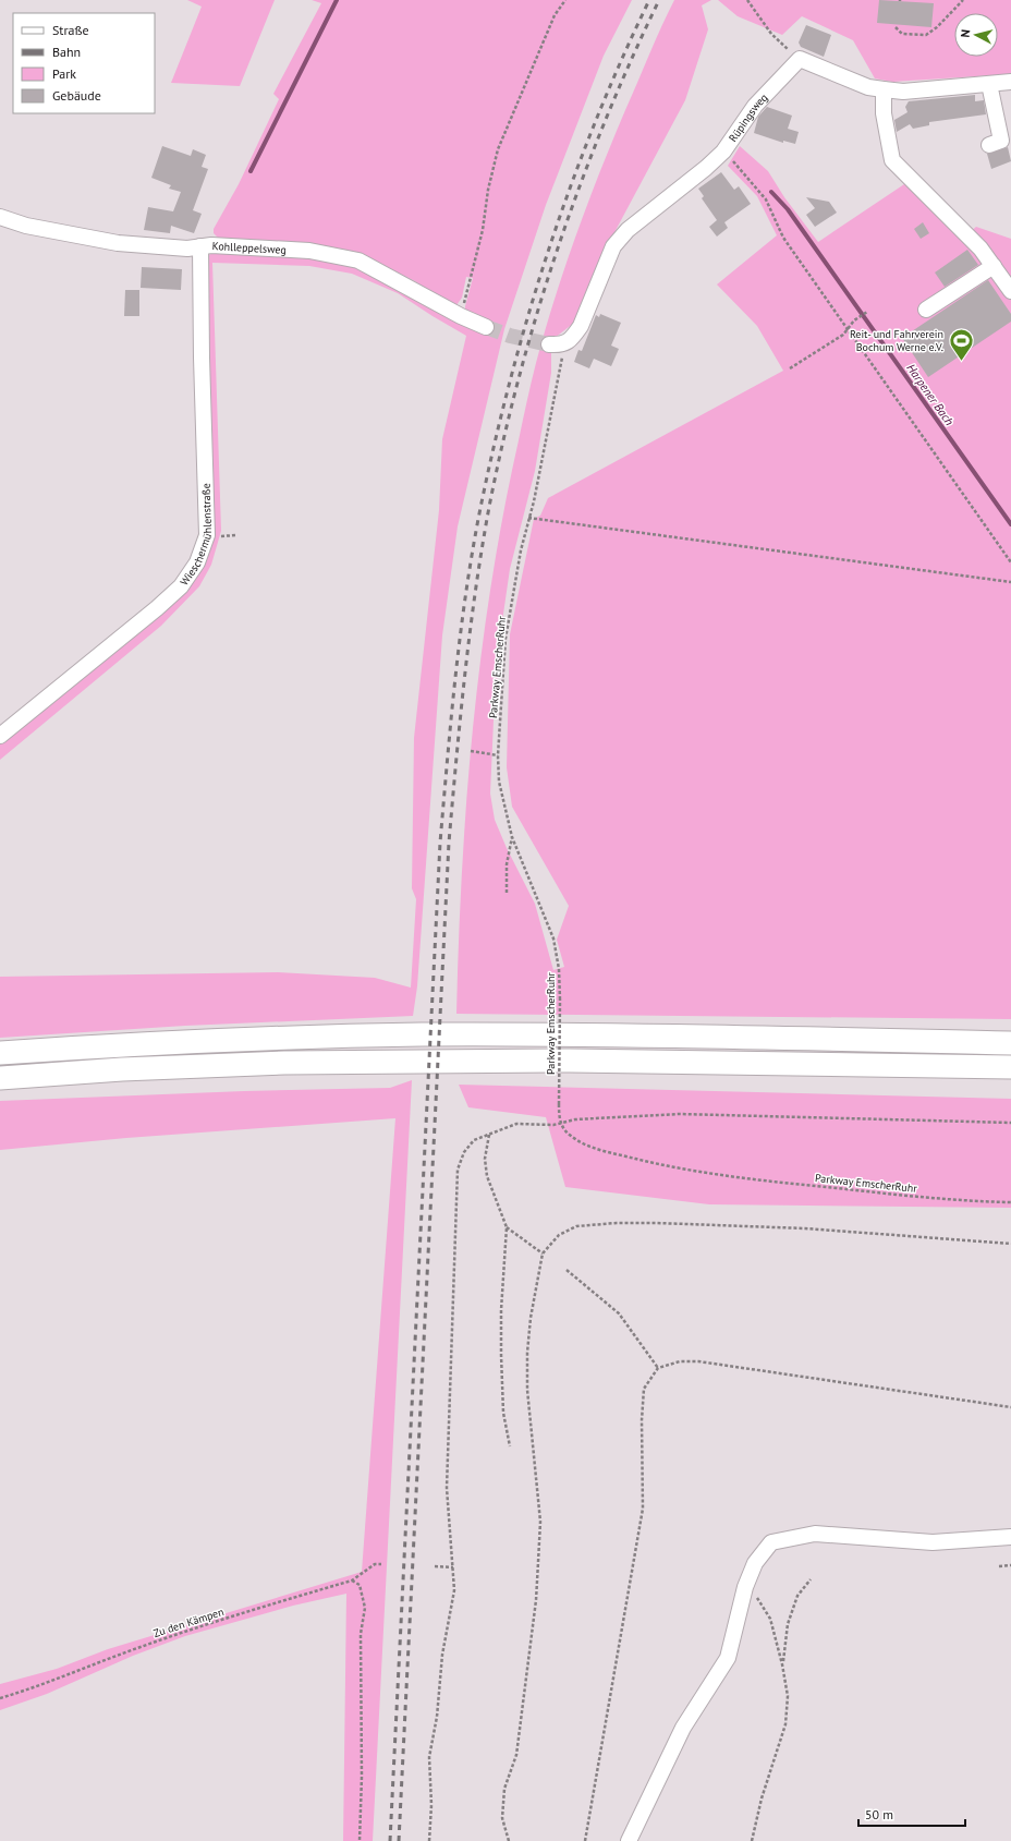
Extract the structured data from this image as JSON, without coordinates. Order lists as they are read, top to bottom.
{
  "streets": {
    "street": ["Rüpingsweg", "Kohlleppelsweg", "Wieschermühlenstraße"],
    "path": ["Parkway EmscherRuhr", "Zu den Kämpen"]
  },
  "crossings": [
    ["Rüpingsweg", "Parkway EmscherRuhr"],
    ["Kohlleppelsweg", "Wieschermühlenstraße"]
  ],
  "water": ["Harpener Bach"],
  "places": {
    "sports": ["Reit- und Fahrverein Bochum Werne e.V."]
  },
  "legend": [
    "Straße",
    "Bahn",
    "Park",
    "Gebäude"
  ],
  "scale_bar": "50 m",
  "north": "left"
}
